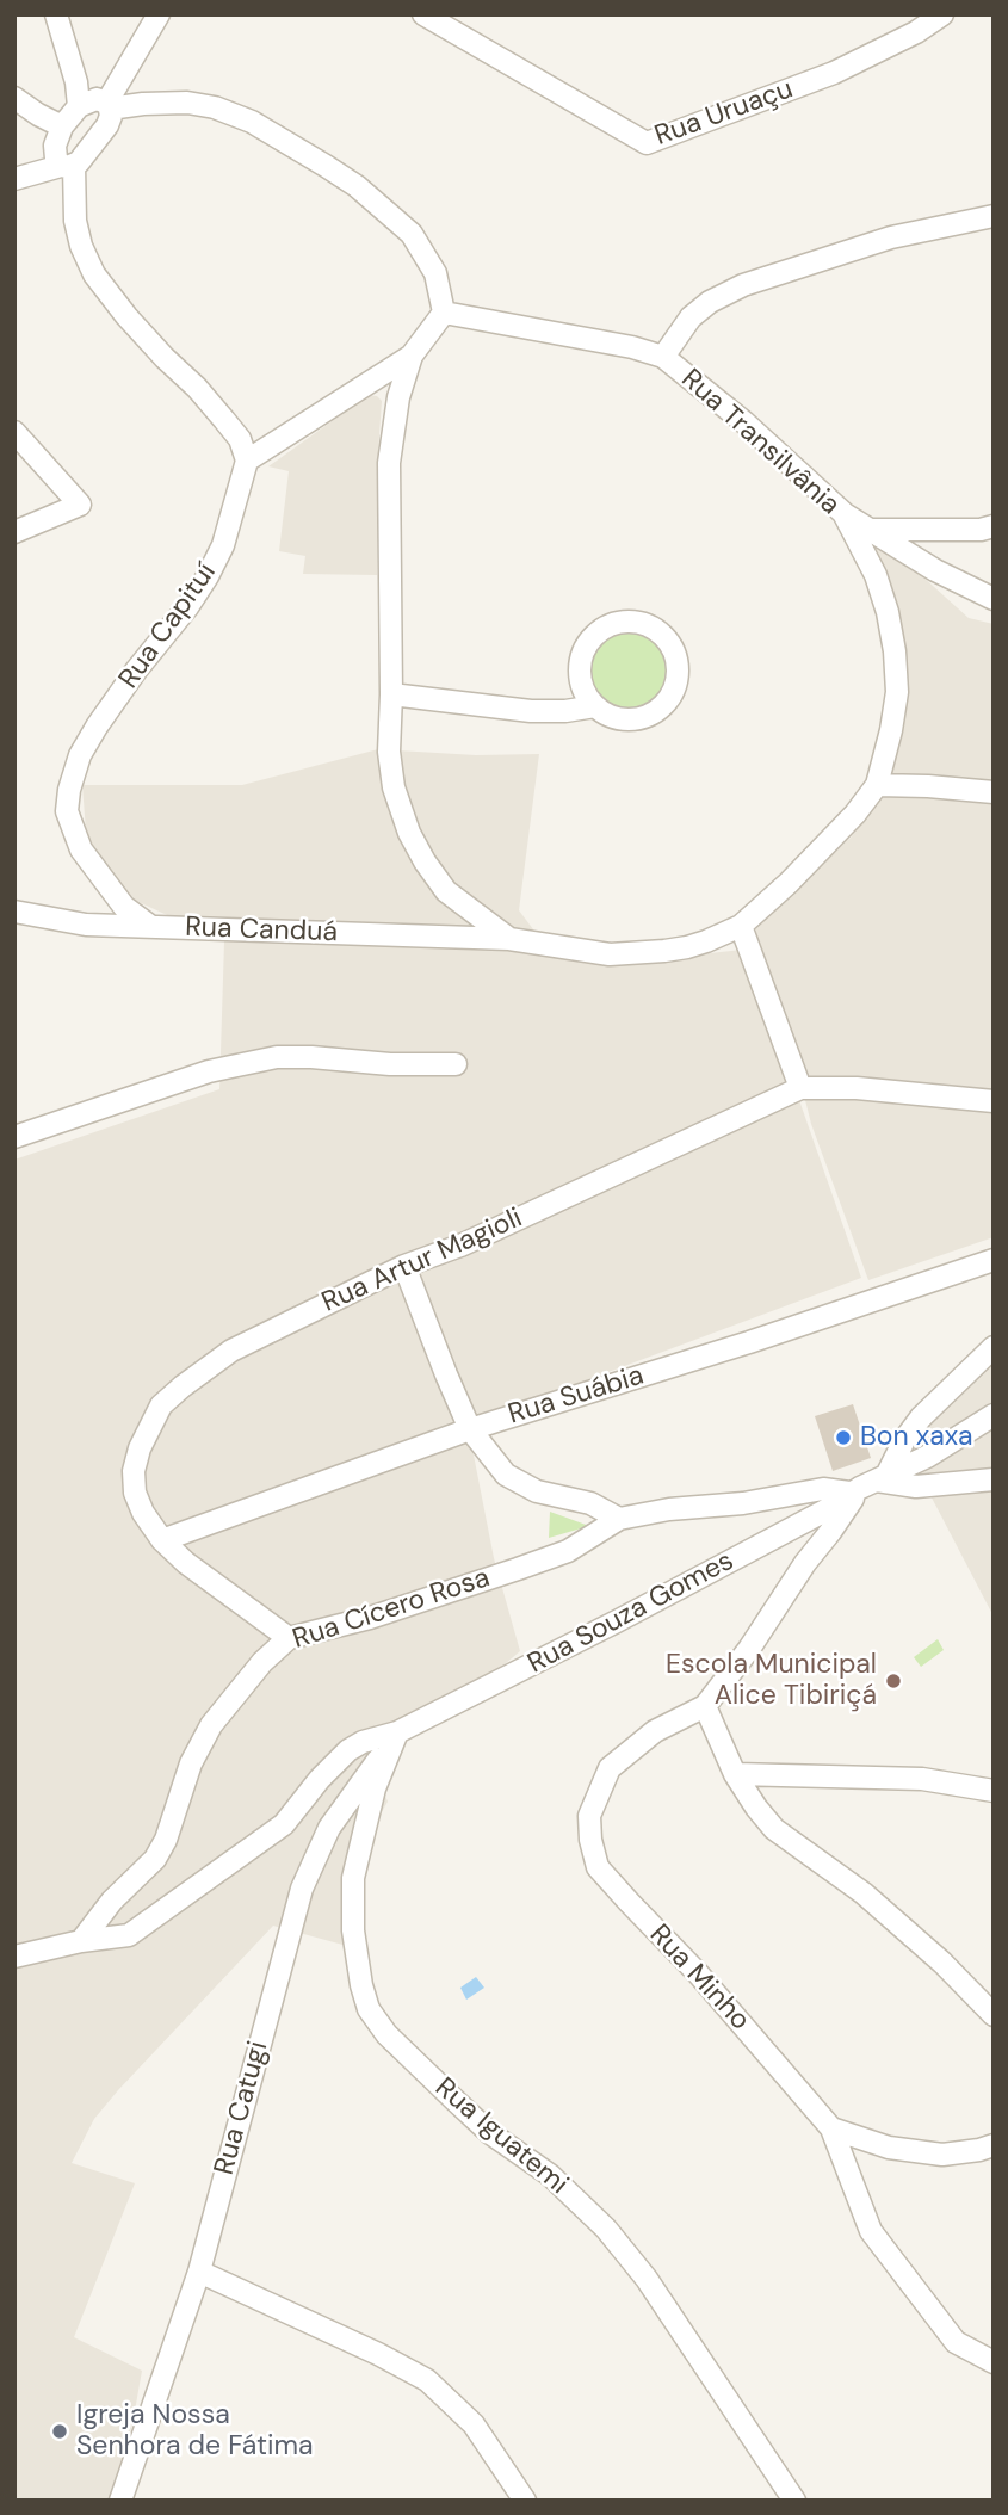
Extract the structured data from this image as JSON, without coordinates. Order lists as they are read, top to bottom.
{
  "streets": {
    "street": [
      "Rua Uruaçu",
      "Rua Transilvânia",
      "Rua Capituí",
      "Rua Canduá",
      "Rua Artur Magioli",
      "Rua Suábia",
      "Rua Cícero Rosa",
      "Rua Souza Gomes",
      "Rua Minho",
      "Rua Catugi",
      "Rua Iguatemi"
    ]
  },
  "crossings": [
    ["Rua Transilvânia", "Rua Canduá"],
    ["Rua Capituí", "Rua Canduá"],
    ["Rua Artur Magioli", "Rua Suábia"],
    ["Rua Artur Magioli", "Rua Cícero Rosa"],
    ["Rua Cícero Rosa", "Rua Souza Gomes"],
    ["Rua Souza Gomes", "Rua Catugi"],
    ["Rua Souza Gomes", "Rua Iguatemi"],
    ["Rua Catugi", "Rua Iguatemi"]
  ],
  "places": ["Bon xaxa", "Escola Municipal Alice Tibiriçá", "Igreja Nossa Senhora de Fátima"]
}
